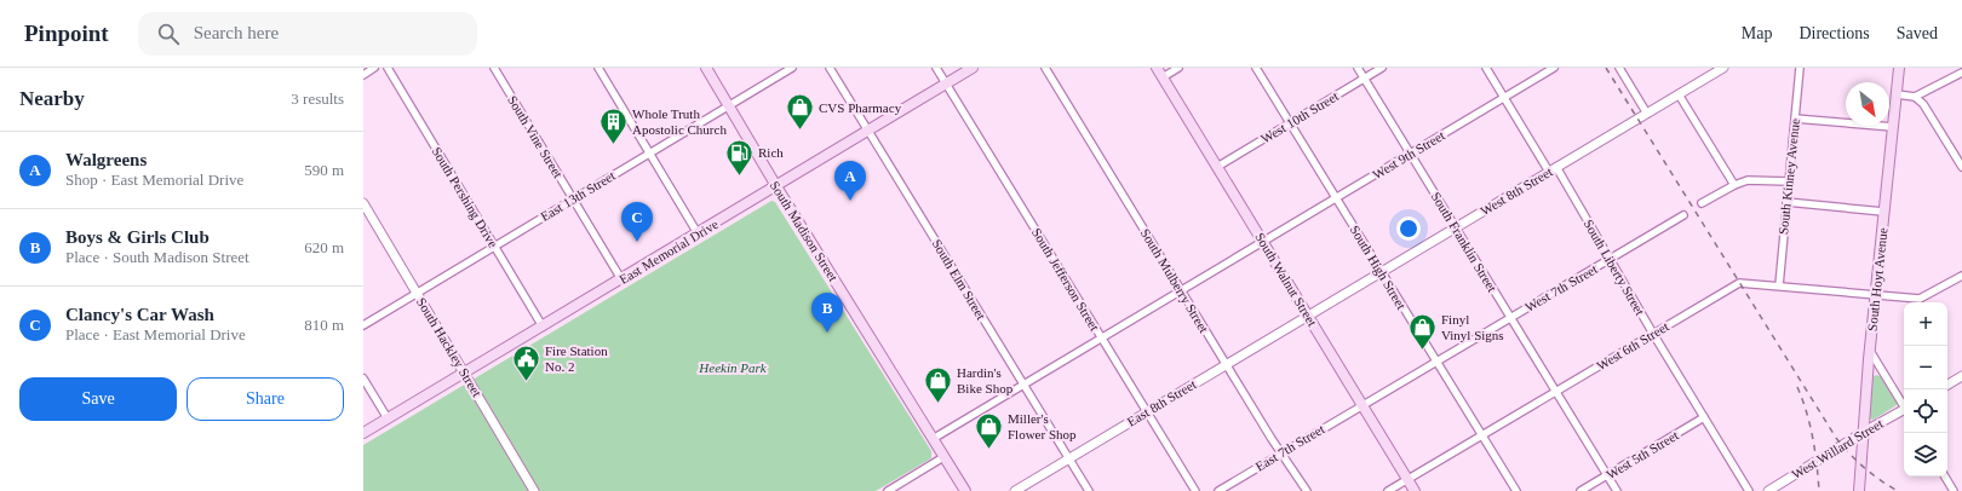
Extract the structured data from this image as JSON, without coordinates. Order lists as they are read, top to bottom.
{
  "streets": {
    "main road": [
      "South Madison Street",
      "East Memorial Drive",
      "South Walnut Street",
      "South Hoyt Avenue"
    ],
    "street": [
      "West 10th Street",
      "South Vine Street",
      "West 9th Street",
      "South Kinney Avenue",
      "West 8th Street",
      "East 13th Street",
      "South Pershing Drive",
      "South Franklin Street",
      "South High Street",
      "South Liberty Street",
      "South Elm Street",
      "South Jefferson Street",
      "South Mulberry Street",
      "West 7th Street",
      "West 6th Street",
      "South Hackley Street",
      "East 8th Street",
      "East 7th Street",
      "West Willard Street",
      "West 5th Street"
    ]
  },
  "crossings": [
    ["West 10th Street", "South Franklin Street"],
    ["West 10th Street", "South High Street"],
    ["West 10th Street", "South Walnut Street"],
    ["South Vine Street", "East 13th Street"],
    ["South Vine Street", "East Memorial Drive"],
    ["West 9th Street", "South Madison Street"],
    ["West 9th Street", "South Franklin Street"],
    ["West 9th Street", "South High Street"],
    ["West 9th Street", "South Liberty Street"],
    ["West 9th Street", "South Elm Street"],
    ["West 9th Street", "South Jefferson Street"],
    ["West 9th Street", "South Walnut Street"],
    ["West 9th Street", "South Mulberry Street"],
    ["South Kinney Avenue", "West 6th Street"],
    ["West 8th Street", "South Franklin Street"],
    ["West 8th Street", "South High Street"],
    ["West 8th Street", "South Liberty Street"],
    ["West 8th Street", "South Walnut Street"],
    ["West 8th Street", "East 8th Street"],
    ["East 13th Street", "South Pershing Drive"],
    ["East 13th Street", "South Madison Street"],
    ["East 13th Street", "South Hackley Street"],
    ["South Pershing Drive", "East Memorial Drive"],
    ["South Madison Street", "East Memorial Drive"],
    ["South Franklin Street", "West 7th Street"],
    ["South Franklin Street", "West 6th Street"],
    ["South Franklin Street", "West 5th Street"],
    ["East Memorial Drive", "South Elm Street"],
    ["East Memorial Drive", "South Jefferson Street"],
    ["East Memorial Drive", "South Hackley Street"],
    ["South High Street", "West 7th Street"],
    ["South High Street", "West 6th Street"],
    ["South Liberty Street", "West 7th Street"],
    ["South Liberty Street", "West 6th Street"],
    ["South Liberty Street", "West 5th Street"],
    ["South Elm Street", "East 8th Street"],
    ["South Jefferson Street", "East 8th Street"],
    ["South Walnut Street", "West 7th Street"],
    ["South Walnut Street", "West 6th Street"],
    ["South Walnut Street", "East 8th Street"],
    ["South Walnut Street", "East 7th Street"],
    ["South Hoyt Avenue", "West 6th Street"],
    ["South Hoyt Avenue", "West Willard Street"],
    ["South Mulberry Street", "East 8th Street"],
    ["South Mulberry Street", "East 7th Street"],
    ["West 7th Street", "East 7th Street"]
  ],
  "parks": ["Heekin Park"],
  "places": {
    "shop": [
      "CVS Pharmacy",
      "Finyl Vinyl Signs",
      "Hardin's Bike Shop",
      "Miller's Flower Shop"
    ],
    "building": ["Whole Truth Apostolic Church"],
    "fuel station": ["Rich"],
    "public building": ["Fire Station No. 2"]
  },
  "north": "bottom right",
  "page": {
    "header": "Pinpoint",
    "search": "Search here",
    "nav": ["Map", "Directions", "Saved"],
    "heading": ["Nearby", "3 results"],
    "list": [
      {
        "mark": "A",
        "name": "Walgreens",
        "note": "Shop · East Memorial Drive",
        "value": "590 m"
      },
      {
        "mark": "B",
        "name": "Boys & Girls Club",
        "note": "Place · South Madison Street",
        "value": "620 m"
      },
      {
        "mark": "C",
        "name": "Clancy's Car Wash",
        "note": "Place · East Memorial Drive",
        "value": "810 m"
      }
    ],
    "pins": ["A", "C", "B"],
    "map_buttons": ["+", "−"],
    "buttons": ["Save", "Share"]
  }
}
